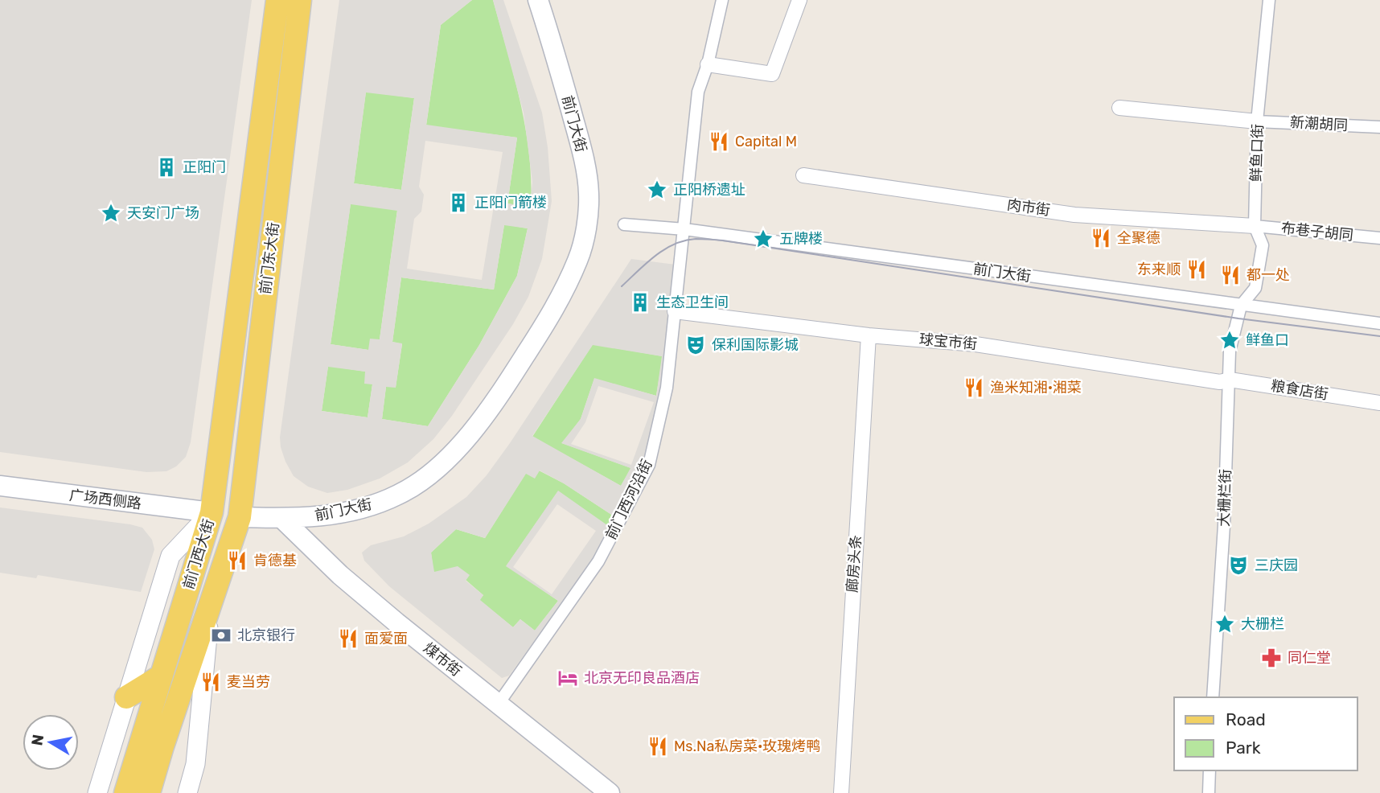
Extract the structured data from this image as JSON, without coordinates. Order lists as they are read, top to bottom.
{
  "streets": {
    "main road": [
      "前门大街",
      "前门东大街",
      "广场西侧路",
      "前门西大街",
      "煤市街"
    ],
    "street": [
      "新潮胡同",
      "鲜鱼口街",
      "肉市街",
      "布巷子胡同",
      "球宝市街",
      "粮食店街",
      "大栅栏街",
      "前门西河沿街",
      "廊房头条"
    ]
  },
  "crossings": [
    ["前门大街", "鲜鱼口街"],
    ["前门大街", "前门东大街"],
    ["前门大街", "大栅栏街"],
    ["前门大街", "前门西河沿街"],
    ["前门大街", "前门西大街"],
    ["前门大街", "煤市街"],
    ["新潮胡同", "鲜鱼口街"],
    ["鲜鱼口街", "肉市街"],
    ["鲜鱼口街", "布巷子胡同"],
    ["鲜鱼口街", "大栅栏街"],
    ["肉市街", "布巷子胡同"],
    ["前门东大街", "广场西侧路"],
    ["前门东大街", "前门西大街"],
    ["球宝市街", "粮食店街"],
    ["球宝市街", "大栅栏街"],
    ["球宝市街", "前门西河沿街"],
    ["球宝市街", "廊房头条"],
    ["粮食店街", "大栅栏街"],
    ["广场西侧路", "前门西大街"],
    ["前门西河沿街", "煤市街"]
  ],
  "places": {
    "restaurant": [
      "Capital M",
      "全聚德",
      "东来顺",
      "都一处",
      "渔米知湘·湘菜",
      "肯德基",
      "面爱面",
      "麦当劳",
      "Ms.Na私房菜·玫瑰烤鸭"
    ],
    "building": ["正阳门", "正阳门箭楼", "生态卫生间"],
    "place": [
      "正阳桥遗址",
      "天安门广场",
      "五牌楼",
      "鲜鱼口",
      "大栅栏"
    ],
    "theatre": ["保利国际影城", "三庆园"],
    "bank": ["北京银行"],
    "pharmacy": ["同仁堂"],
    "hotel": ["北京无印良品酒店"]
  },
  "legend": ["Road", "Park"],
  "north": "left"
}
